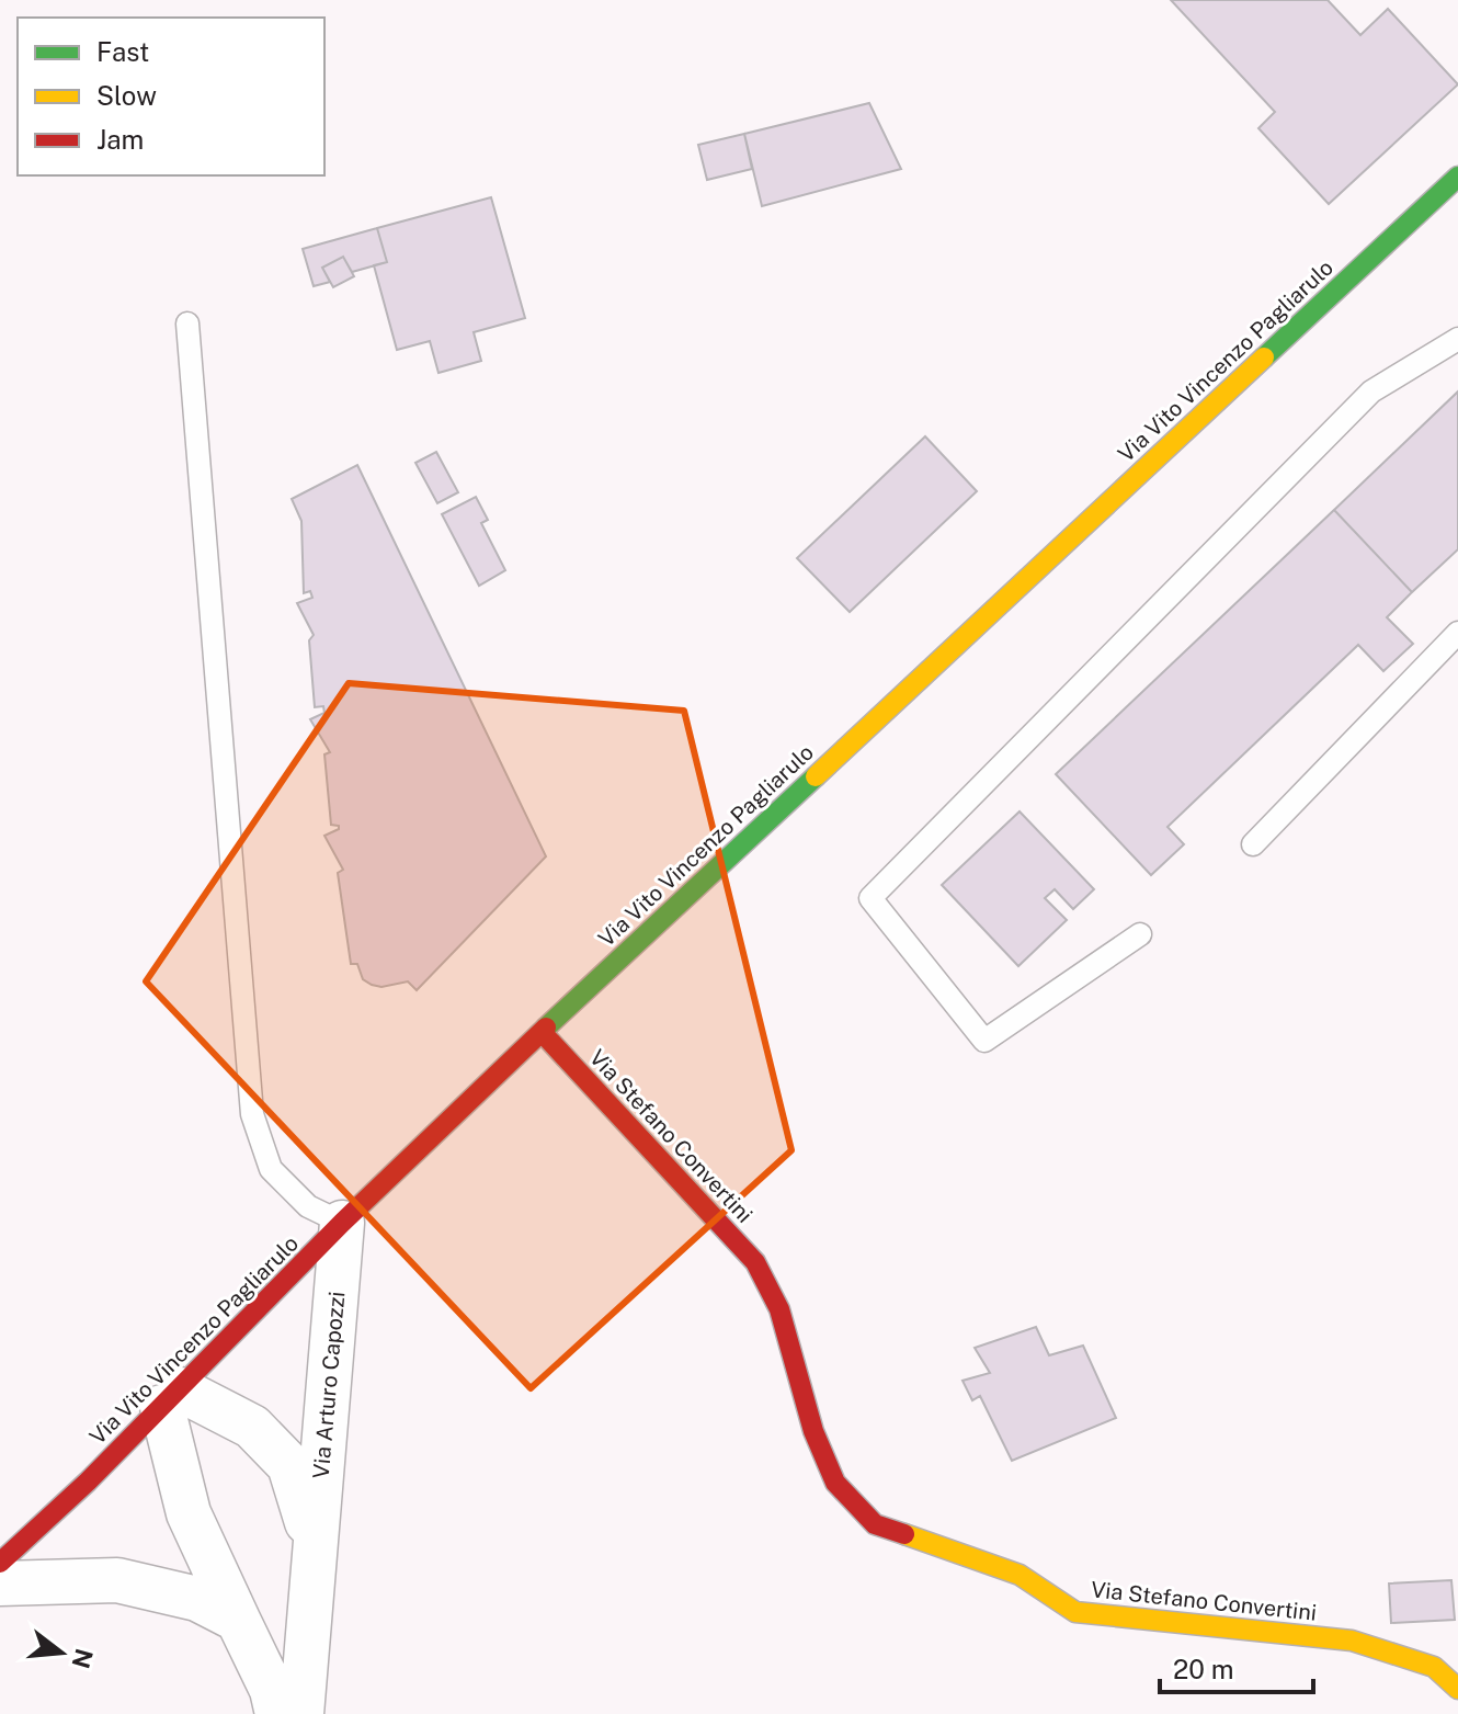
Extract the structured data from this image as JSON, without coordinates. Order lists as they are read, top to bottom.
{
  "streets": {
    "street": ["Via Vito Vincenzo Pagliarulo", "Via Stefano Convertini", "Via Arturo Capozzi"]
  },
  "crossings": [
    ["Via Vito Vincenzo Pagliarulo", "Via Stefano Convertini"],
    ["Via Vito Vincenzo Pagliarulo", "Via Arturo Capozzi"]
  ],
  "legend": ["Fast", "Slow", "Jam"],
  "scale_bar": "20 m",
  "north": "right"
}
